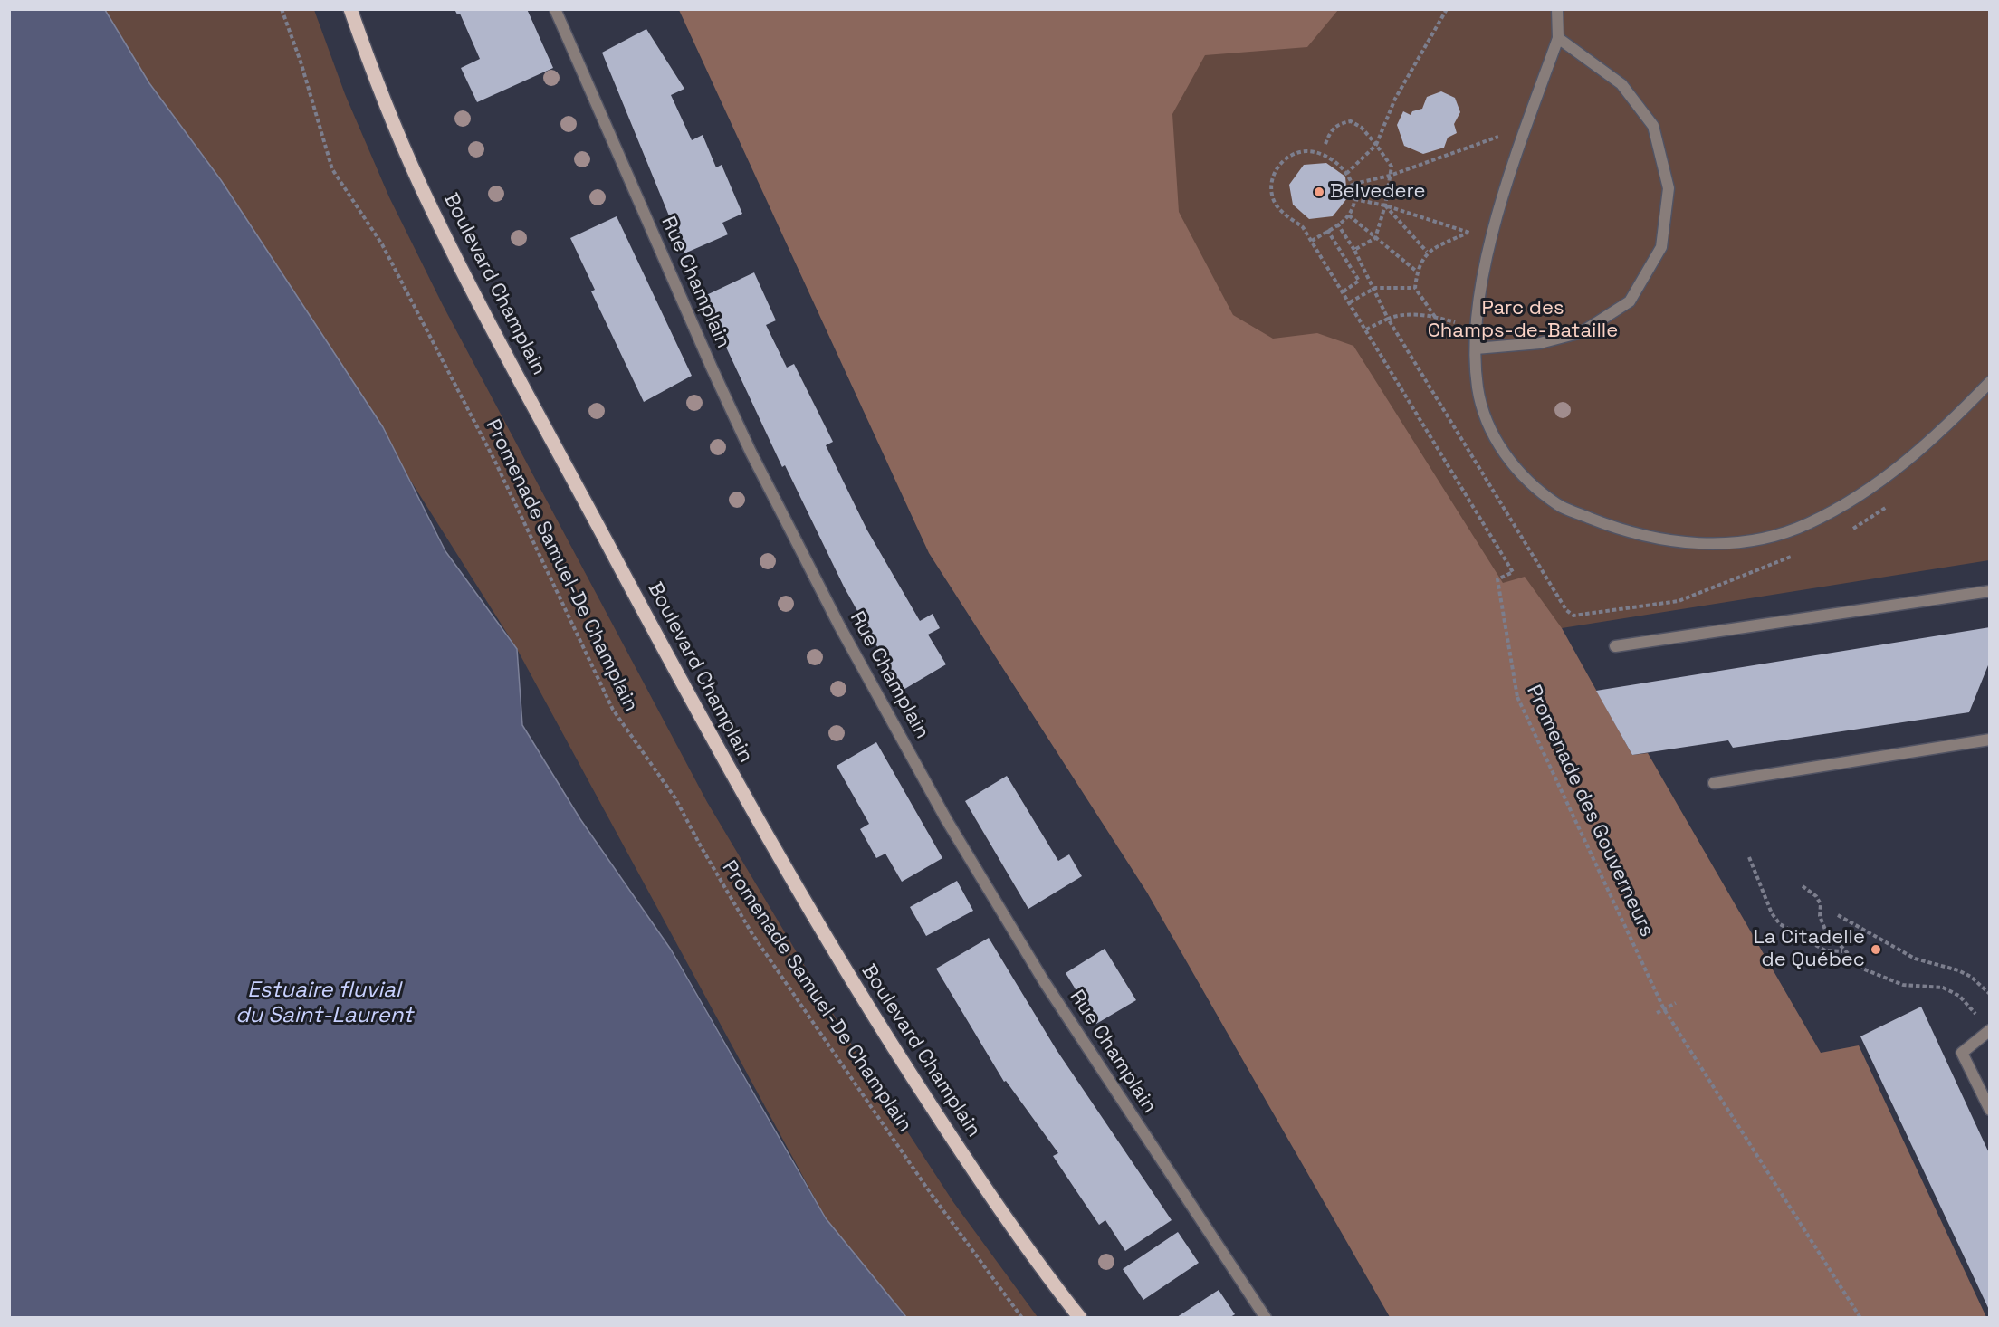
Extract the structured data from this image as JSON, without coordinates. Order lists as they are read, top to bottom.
{
  "streets": {
    "main road": ["Boulevard Champlain"],
    "street": ["Rue Champlain"],
    "path": ["Promenade Samuel-De Champlain", "Promenade des Gouverneurs"]
  },
  "water": ["Estuaire fluvial du Saint-Laurent"],
  "parks": ["Parc des Champs-de-Bataille"],
  "places": ["Belvedere", "La Citadelle de Québec"]
}
